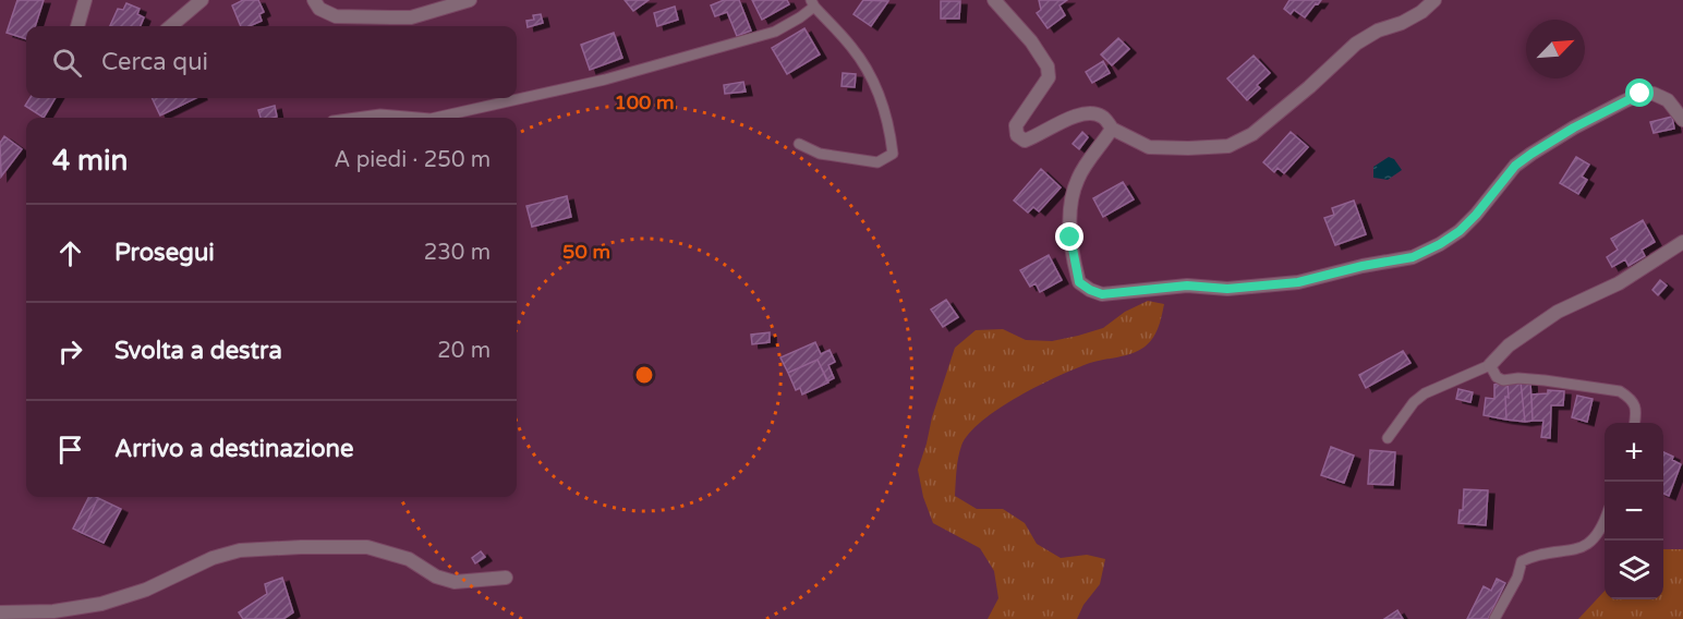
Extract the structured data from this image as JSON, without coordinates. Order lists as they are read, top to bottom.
{
  "north": "top right",
  "page": {
    "search": "Cerca qui",
    "heading": ["4 min", "A piedi · 250 m"],
    "list": [
      ["Prosegui", "230 m"],
      ["Svolta a destra", "20 m"],
      "Arrivo a destinazione"
    ],
    "map_buttons": ["+", "−"]
  },
  "rings": ["100 m", "50 m"]
}
